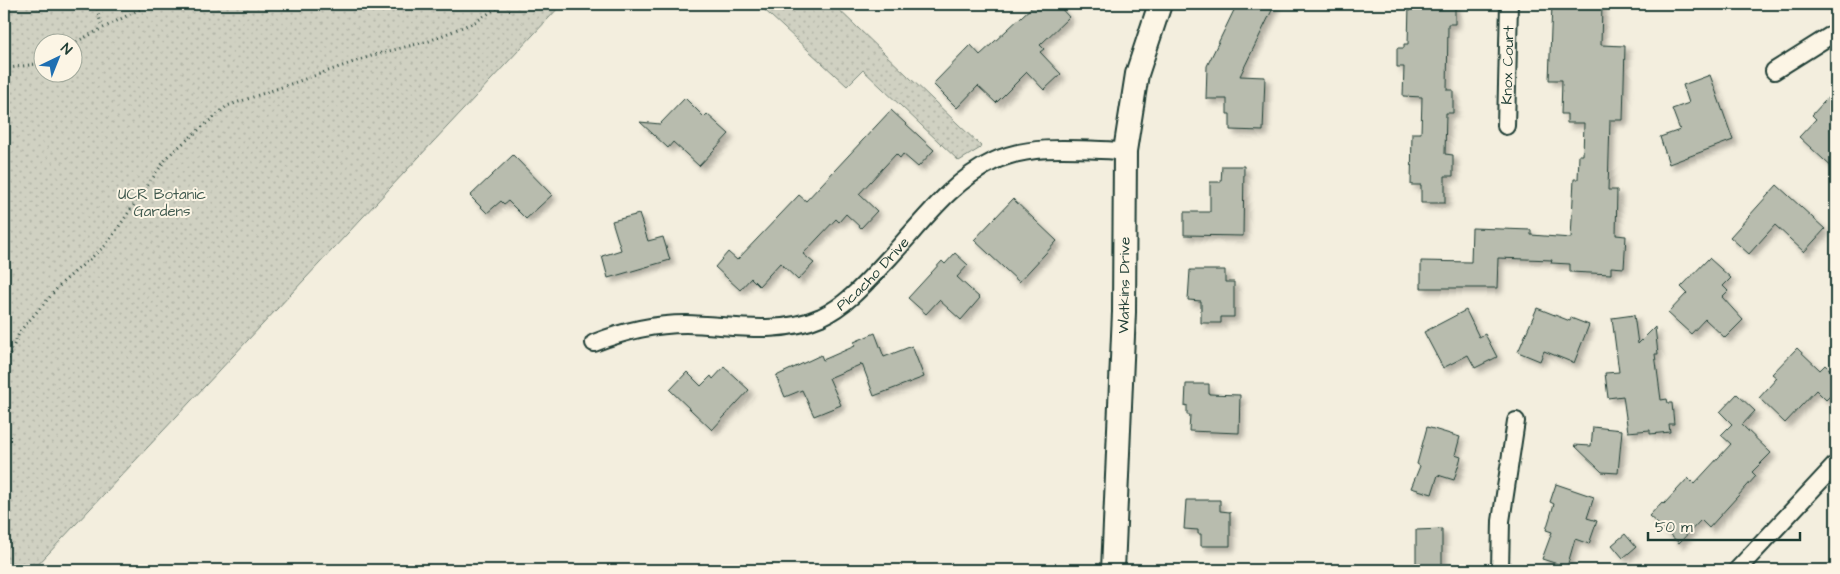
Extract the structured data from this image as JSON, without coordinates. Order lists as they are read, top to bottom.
{
  "streets": {
    "main road": ["Watkins Drive"],
    "street": ["Knox Court", "Picacho Drive"]
  },
  "crossings": [
    ["Picacho Drive", "Watkins Drive"]
  ],
  "parks": ["UCR Botanic Gardens"],
  "scale_bar": "50 m",
  "north": "top right"
}
